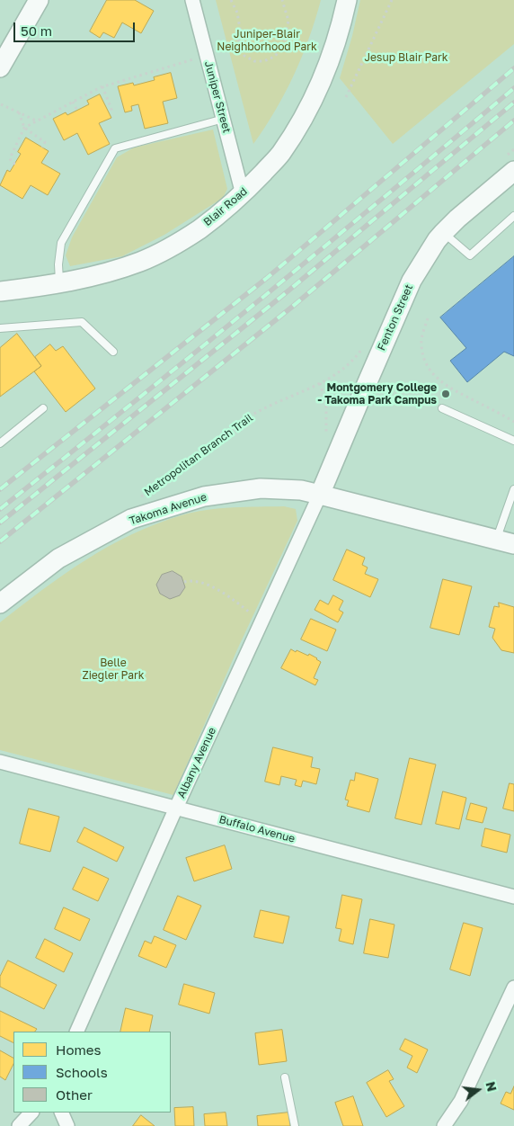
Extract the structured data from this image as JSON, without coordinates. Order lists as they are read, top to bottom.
{
  "streets": {
    "street": [
      "Juniper Street",
      "Blair Road",
      "Fenton Street",
      "Takoma Avenue",
      "Albany Avenue",
      "Buffalo Avenue"
    ],
    "path": ["Metropolitan Branch Trail"]
  },
  "crossings": [
    ["Juniper Street", "Blair Road"],
    ["Fenton Street", "Takoma Avenue"],
    ["Fenton Street", "Albany Avenue"],
    ["Takoma Avenue", "Albany Avenue"],
    ["Albany Avenue", "Buffalo Avenue"]
  ],
  "parks": ["Juniper-Blair Neighborhood Park", "Jesup Blair Park", "Belle Ziegler Park"],
  "places": ["Montgomery College - Takoma Park Campus"],
  "legend": ["Homes", "Schools", "Other"],
  "scale_bar": "50 m",
  "north": "right"
}
